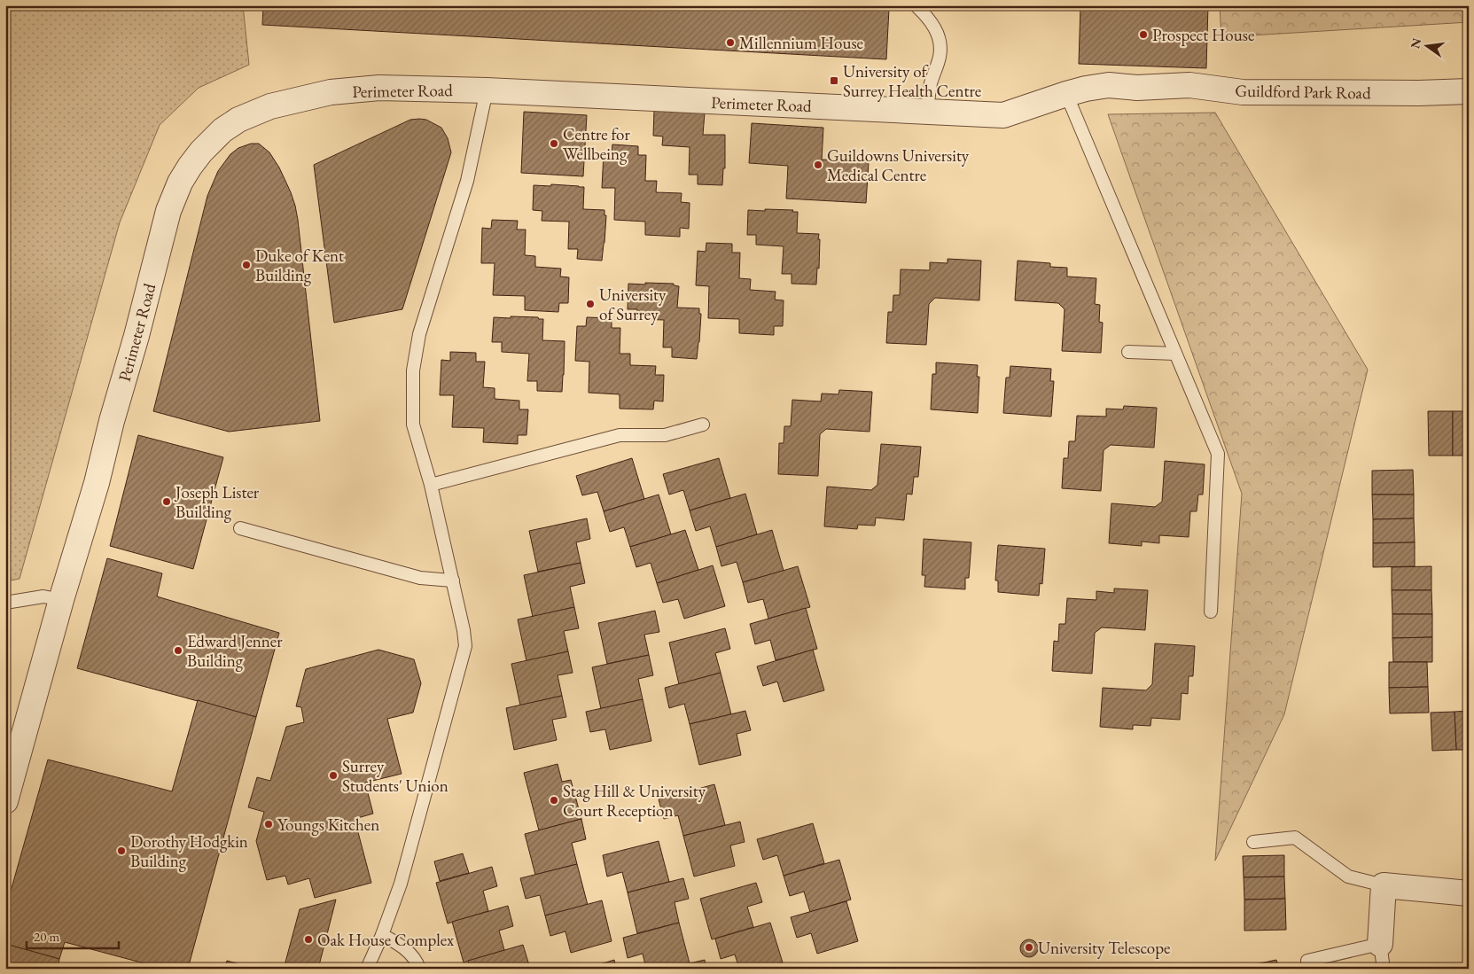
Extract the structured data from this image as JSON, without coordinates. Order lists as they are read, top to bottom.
{
  "streets": {
    "street": ["Perimeter Road", "Guildford Park Road"]
  },
  "crossings": [
    ["Perimeter Road", "Guildford Park Road"]
  ],
  "places": {
    "other": [
      "Prospect House",
      "Millennium House",
      "Centre for Wellbeing",
      "Guildowns University Medical Centre",
      "Duke of Kent Building",
      "University of Surrey",
      "Joseph Lister Building",
      "Edward Jenner Building",
      "Surrey Students' Union",
      "Stag Hill & University Court Reception",
      "Youngs Kitchen",
      "Dorothy Hodgkin Building",
      "Oak House Complex",
      "University Telescope"
    ],
    "transit": ["University of Surrey Health Centre"]
  },
  "scale_bar": "20 m",
  "north": "left"
}
